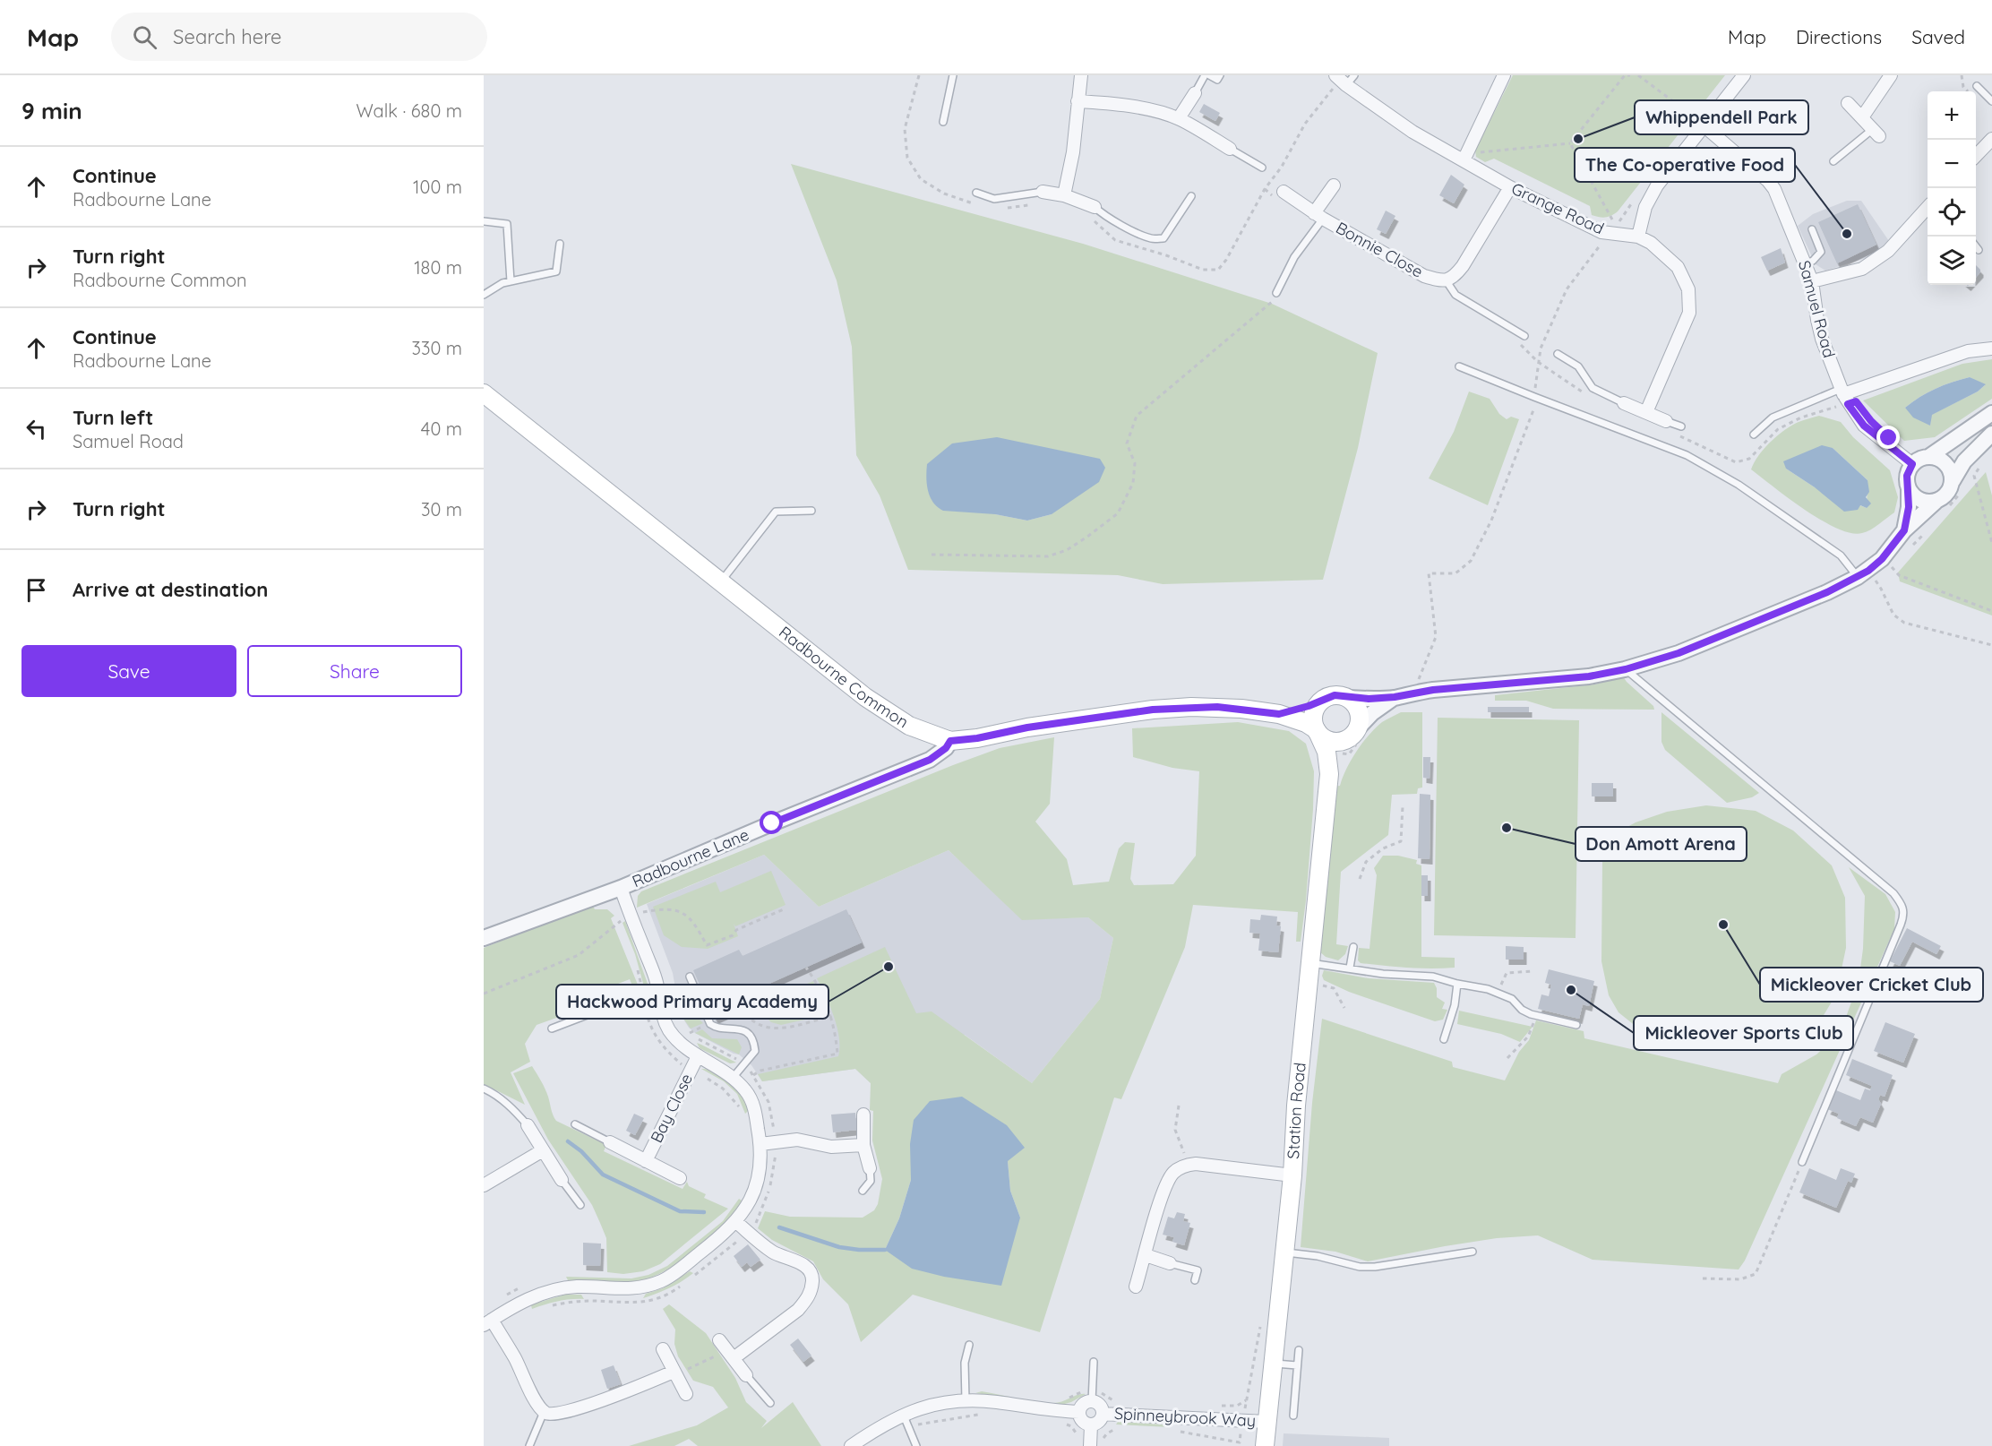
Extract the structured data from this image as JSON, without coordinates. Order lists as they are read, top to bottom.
{
  "streets": {
    "main road": ["Radbourne Common", "Station Road"],
    "street": [
      "Grange Road",
      "Bonnie Close",
      "Samuel Road",
      "Radbourne Lane",
      "Bay Close",
      "Spinneybrook Way"
    ]
  },
  "crossings": [
    ["Radbourne Common", "Radbourne Lane"],
    ["Radbourne Common", "Station Road"],
    ["Station Road", "Spinneybrook Way"]
  ],
  "places": [
    "Whippendell Park",
    "The Co-operative Food",
    "Don Amott Arena",
    "Mickleover Cricket Club",
    "Hackwood Primary Academy",
    "Mickleover Sports Club"
  ],
  "page": {
    "header": "Map",
    "search": "Search here",
    "nav": ["Map", "Directions", "Saved"],
    "heading": ["9 min", "Walk · 680 m"],
    "map_buttons": ["+", "−"],
    "list": [
      ["Continue", "Radbourne Lane", "100 m"],
      ["Turn right", "Radbourne Common", "180 m"],
      ["Continue", "Radbourne Lane", "330 m"],
      ["Turn left", "Samuel Road", "40 m"],
      ["Turn right", "30 m"],
      "Arrive at destination"
    ],
    "buttons": ["Save", "Share"]
  }
}
